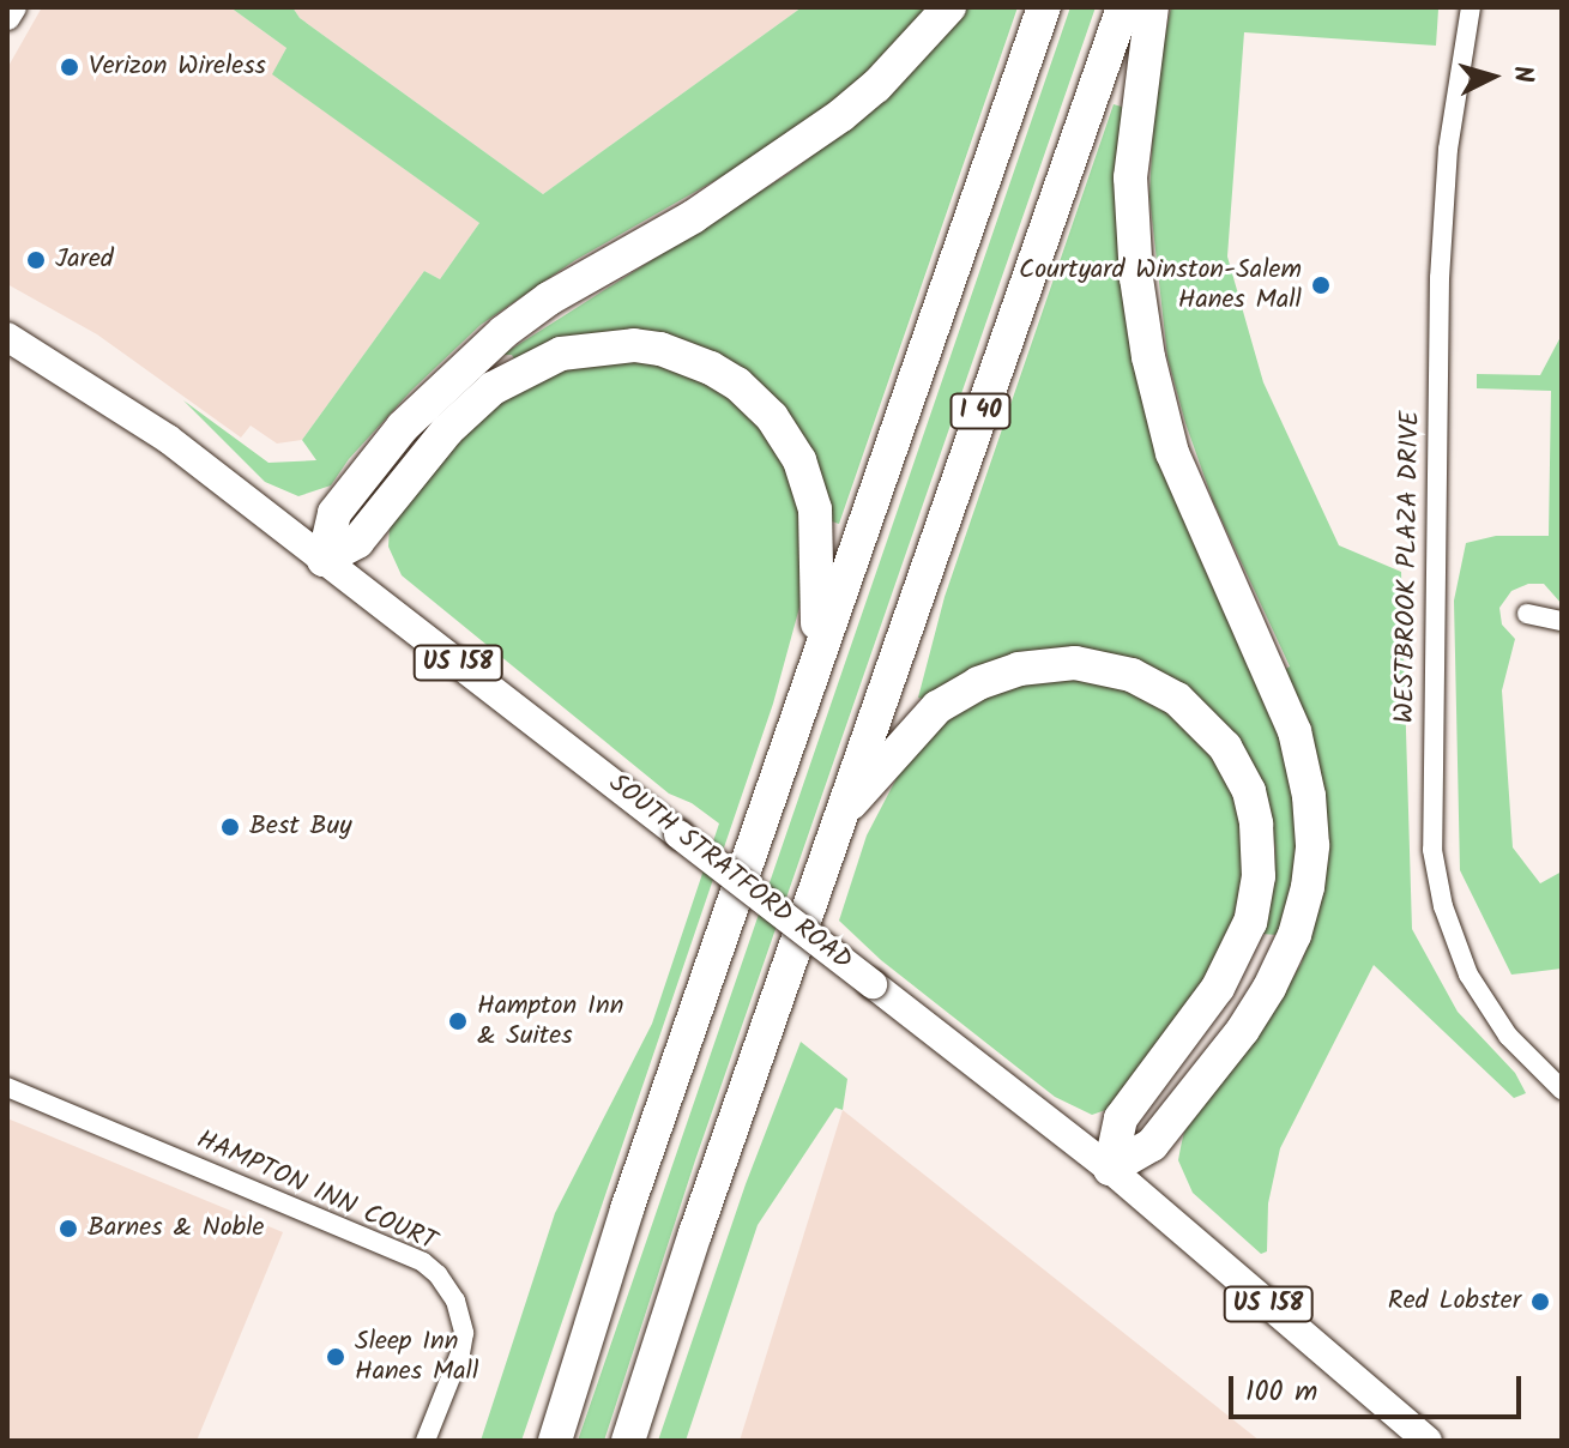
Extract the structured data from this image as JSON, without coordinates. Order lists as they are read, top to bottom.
{
  "streets": {
    "highway": ["I 40"],
    "main road": ["US 158", "SOUTH STRATFORD ROAD"],
    "street": ["WESTBROOK PLAZA DRIVE", "HAMPTON INN COURT"]
  },
  "places": [
    "Verizon Wireless",
    "Jared",
    "Courtyard Winston-Salem Hanes Mall",
    "Best Buy",
    "Hampton Inn & Suites",
    "Barnes & Noble",
    "Red Lobster",
    "Sleep Inn Hanes Mall"
  ],
  "scale_bar": "100 m",
  "north": "right"
}
